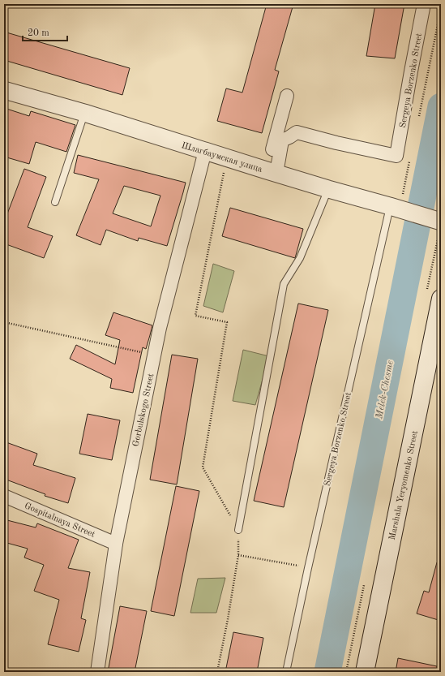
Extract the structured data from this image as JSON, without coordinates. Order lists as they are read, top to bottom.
{
  "streets": {
    "main road": ["Marshala Yeryomenko Street"],
    "street": [
      "Sergeya Borzenko Street",
      "Шлагбаумская улица",
      "Gorbulskogo Street",
      "Gospitalnaya Street"
    ]
  },
  "crossings": [
    ["Sergeya Borzenko Street", "Шлагбаумская улица"],
    ["Шлагбаумская улица", "Gorbulskogo Street"],
    ["Gorbulskogo Street", "Gospitalnaya Street"]
  ],
  "water": ["Melek-Chesme"],
  "scale_bar": "20 m"
}
